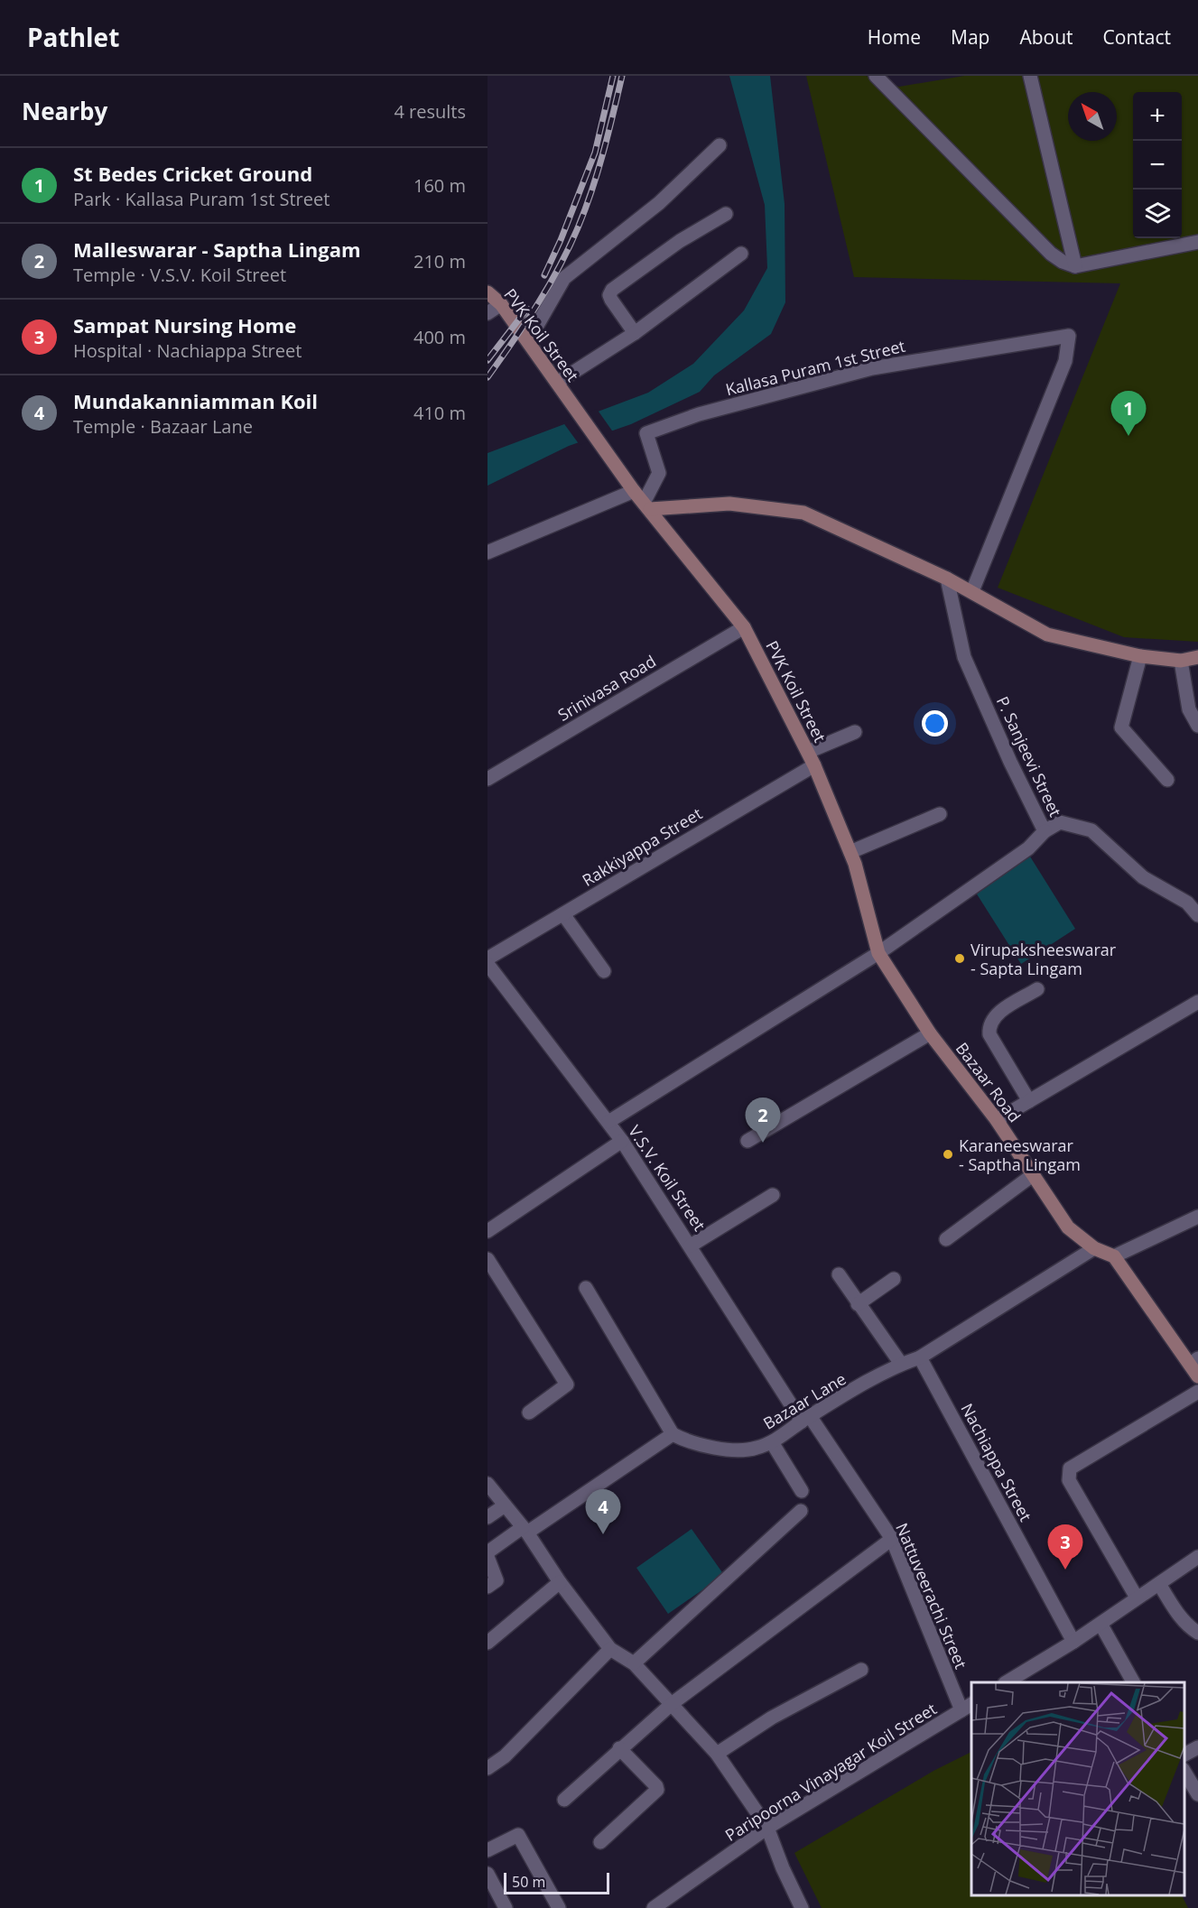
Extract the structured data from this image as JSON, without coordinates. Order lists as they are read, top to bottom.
{
  "streets": {
    "street": [
      "PVK Koil Street",
      "Kallasa Puram 1st Street",
      "Srinivasa Road",
      "P. Sanjeevi Street",
      "Rakkiyappa Street",
      "Bazaar Road",
      "V.S.V. Koil Street",
      "Bazaar Lane",
      "Nachiappa Street",
      "Nattuveerachi Street",
      "Paripoorna Vinayagar Koil Street"
    ]
  },
  "crossings": [
    ["PVK Koil Street", "Kallasa Puram 1st Street"],
    ["PVK Koil Street", "Srinivasa Road"],
    ["PVK Koil Street", "Rakkiyappa Street"],
    ["PVK Koil Street", "Bazaar Road"],
    ["Bazaar Road", "Bazaar Lane"],
    ["V.S.V. Koil Street", "Bazaar Lane"],
    ["V.S.V. Koil Street", "Nattuveerachi Street"],
    ["Bazaar Lane", "Nachiappa Street"],
    ["Bazaar Lane", "Nattuveerachi Street"],
    ["Nattuveerachi Street", "Paripoorna Vinayagar Koil Street"]
  ],
  "places": ["Virupaksheeswarar - Sapta Lingam", "Karaneeswarar - Saptha Lingam"],
  "scale_bar": "50 m",
  "north": "top left",
  "page": {
    "header": "Pathlet",
    "nav": [
      "Home",
      "Map",
      "About",
      "Contact"
    ],
    "heading": ["Nearby", "4 results"],
    "map_buttons": ["+", "−"],
    "list": [
      {
        "mark": "1",
        "name": "St Bedes Cricket Ground",
        "note": "Park · Kallasa Puram 1st Street",
        "value": "160 m"
      },
      {
        "mark": "2",
        "name": "Malleswarar - Saptha Lingam",
        "note": "Temple · V.S.V. Koil Street",
        "value": "210 m"
      },
      {
        "mark": "3",
        "name": "Sampat Nursing Home",
        "note": "Hospital · Nachiappa Street",
        "value": "400 m"
      },
      {
        "mark": "4",
        "name": "Mundakanniamman Koil",
        "note": "Temple · Bazaar Lane",
        "value": "410 m"
      }
    ],
    "pins": [
      "1",
      "2",
      "4",
      "3"
    ],
    "scale": "50 m"
  }
}
